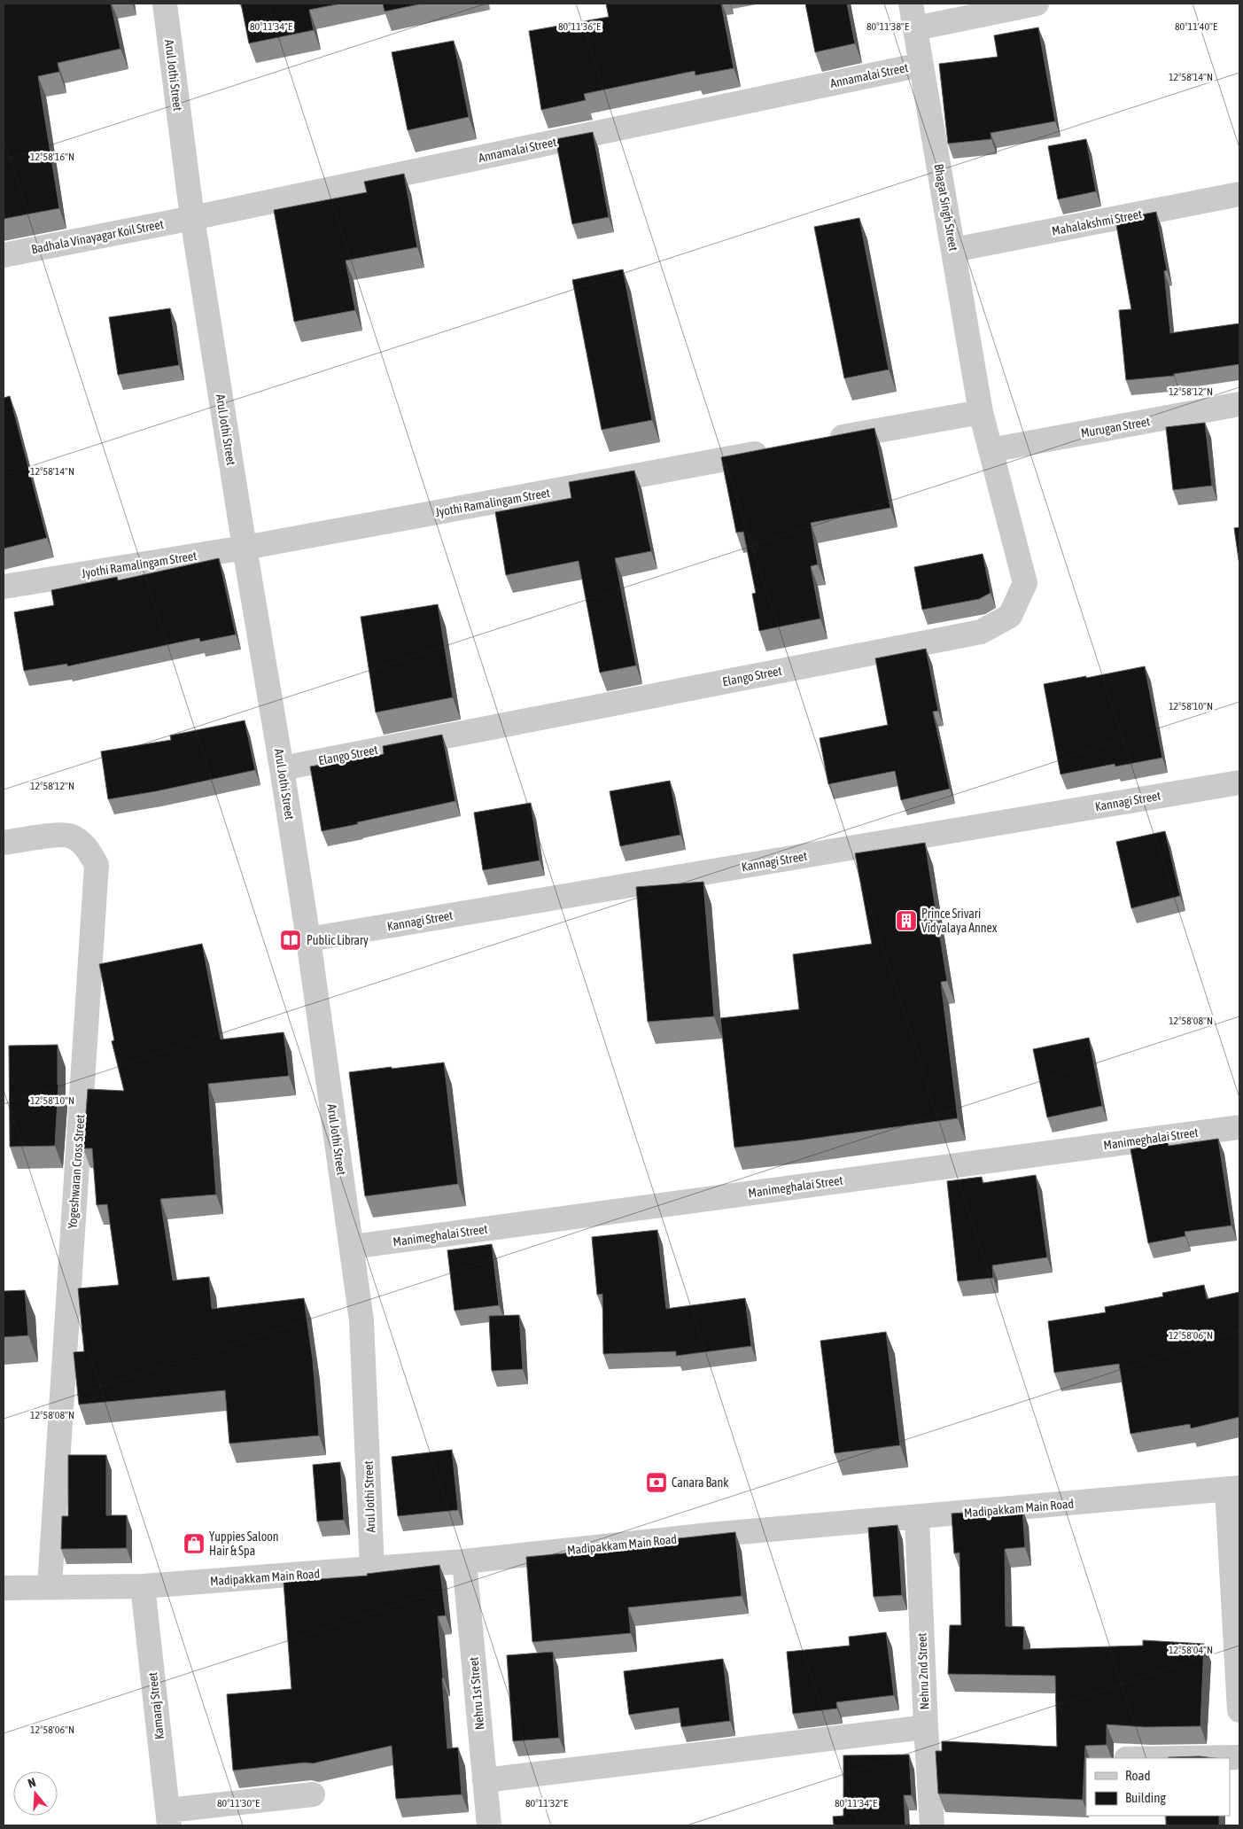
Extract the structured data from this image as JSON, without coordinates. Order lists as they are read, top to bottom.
{
  "streets": {
    "street": [
      "Arul Jothi Street",
      "Annamalai Street",
      "Bhagat Singh Street",
      "Mahalakshmi Street",
      "Badhala Vinayagar Koil Street",
      "Murugan Street",
      "Jyothi Ramalingam Street",
      "Elango Street",
      "Kannagi Street",
      "Manimeghalai Street",
      "Yogeshwaran Cross Street",
      "Madipakkam Main Road",
      "Nehru 2nd Street",
      "Nehru 1st Street",
      "Kamaraj Street"
    ]
  },
  "crossings": [
    ["Arul Jothi Street", "Annamalai Street"],
    ["Arul Jothi Street", "Badhala Vinayagar Koil Street"],
    ["Arul Jothi Street", "Jyothi Ramalingam Street"],
    ["Arul Jothi Street", "Elango Street"],
    ["Arul Jothi Street", "Kannagi Street"],
    ["Arul Jothi Street", "Manimeghalai Street"],
    ["Arul Jothi Street", "Madipakkam Main Road"],
    ["Annamalai Street", "Bhagat Singh Street"],
    ["Annamalai Street", "Badhala Vinayagar Koil Street"],
    ["Bhagat Singh Street", "Mahalakshmi Street"],
    ["Bhagat Singh Street", "Elango Street"],
    ["Murugan Street", "Elango Street"],
    ["Yogeshwaran Cross Street", "Madipakkam Main Road"],
    ["Madipakkam Main Road", "Nehru 2nd Street"],
    ["Madipakkam Main Road", "Nehru 1st Street"],
    ["Madipakkam Main Road", "Kamaraj Street"]
  ],
  "places": {
    "building": ["Prince Srivari Vidyalaya Annex"],
    "library": ["Public Library"],
    "bank": ["Canara Bank"],
    "shop": ["Yuppies Saloon Hair & Spa"]
  },
  "legend": ["Road", "Building"],
  "north": "top",
  "coordinates": [
    "80°11'34\"E",
    "80°11'36\"E",
    "80°11'38\"E",
    "80°11'40\"E",
    "12°58'14\"N",
    "12°58'16\"N",
    "12°58'12\"N",
    "12°58'10\"N",
    "12°58'08\"N",
    "12°58'06\"N",
    "12°58'04\"N",
    "80°11'30\"E",
    "80°11'32\"E"
  ]
}
